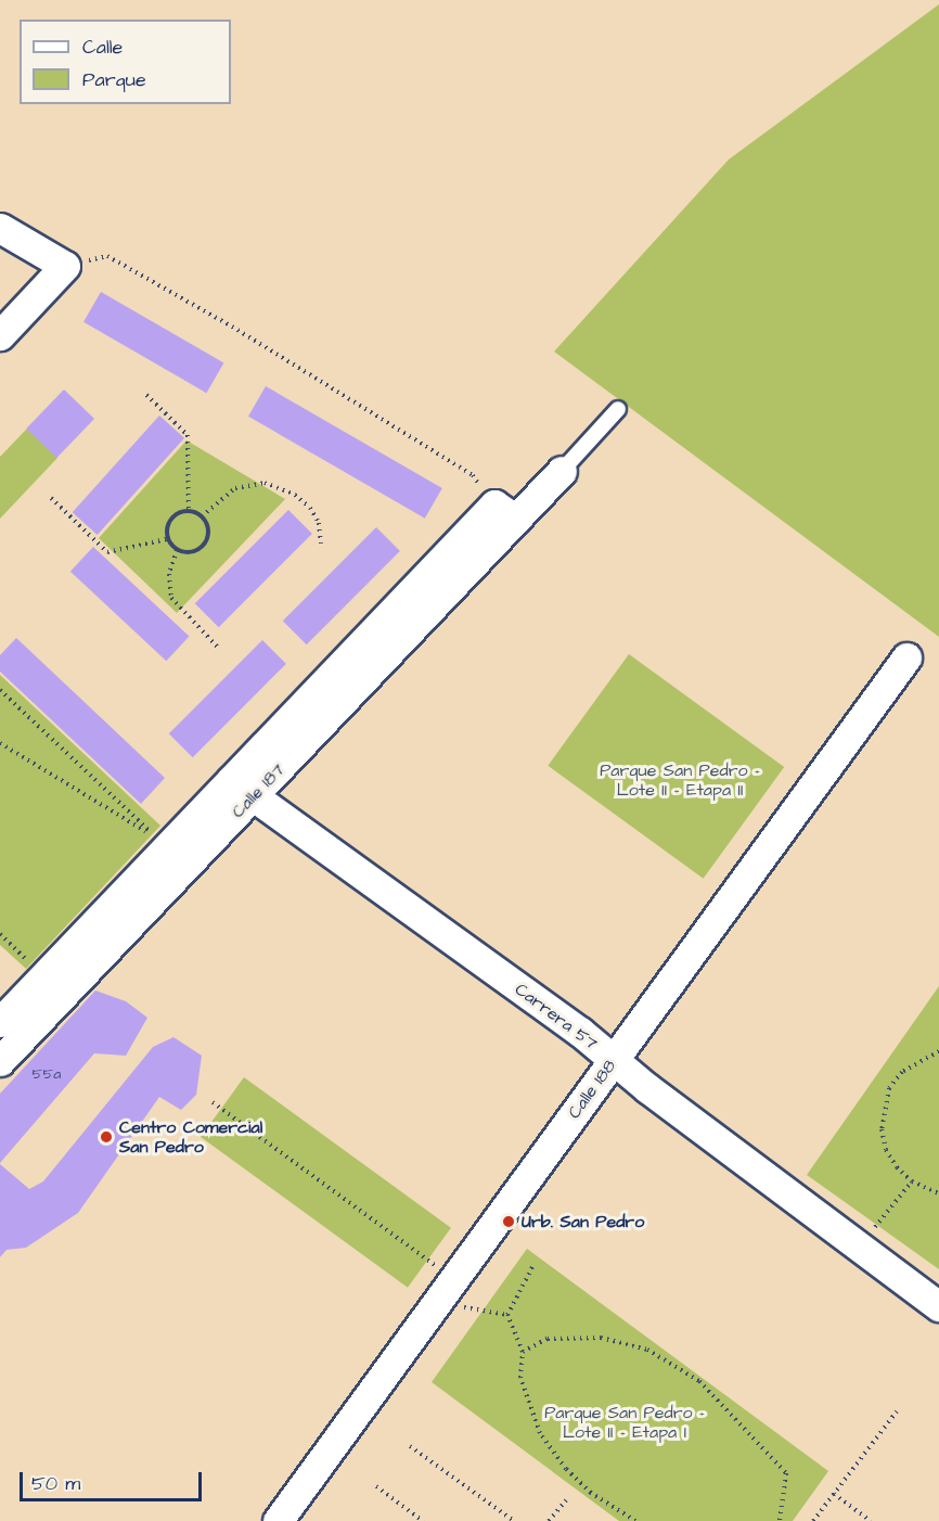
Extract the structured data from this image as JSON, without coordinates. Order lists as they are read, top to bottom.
{
  "streets": {
    "street": ["Calle 187", "Carrera 57", "Calle 188"]
  },
  "crossings": [
    ["Calle 187", "Carrera 57"],
    ["Carrera 57", "Calle 188"]
  ],
  "parks": ["Parque San Pedro - Lote II - Etapa II", "Parque San Pedro - Lote II - Etapa I"],
  "places": ["Centro Comercial San Pedro", "Urb. San Pedro"],
  "house_numbers": ["55a"],
  "legend": ["Calle", "Parque"],
  "scale_bar": "50 m"
}
